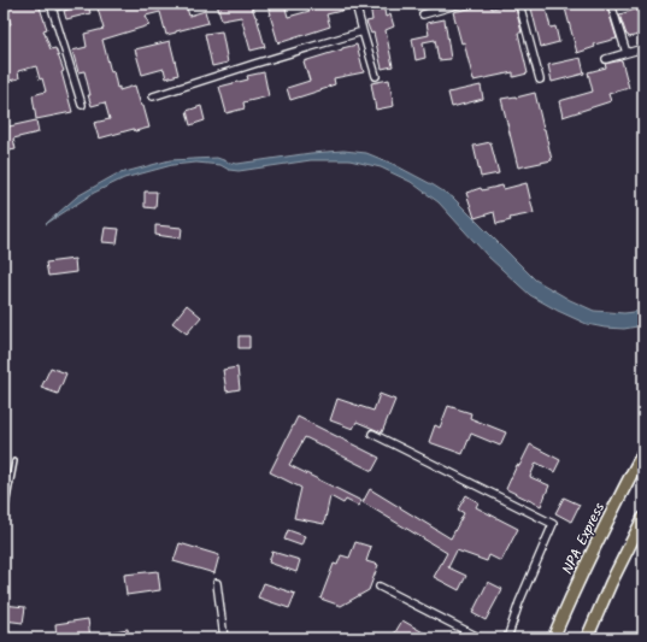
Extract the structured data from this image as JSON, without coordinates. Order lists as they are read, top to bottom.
{
  "streets": {
    "main road": ["NPA Express"]
  }
}
